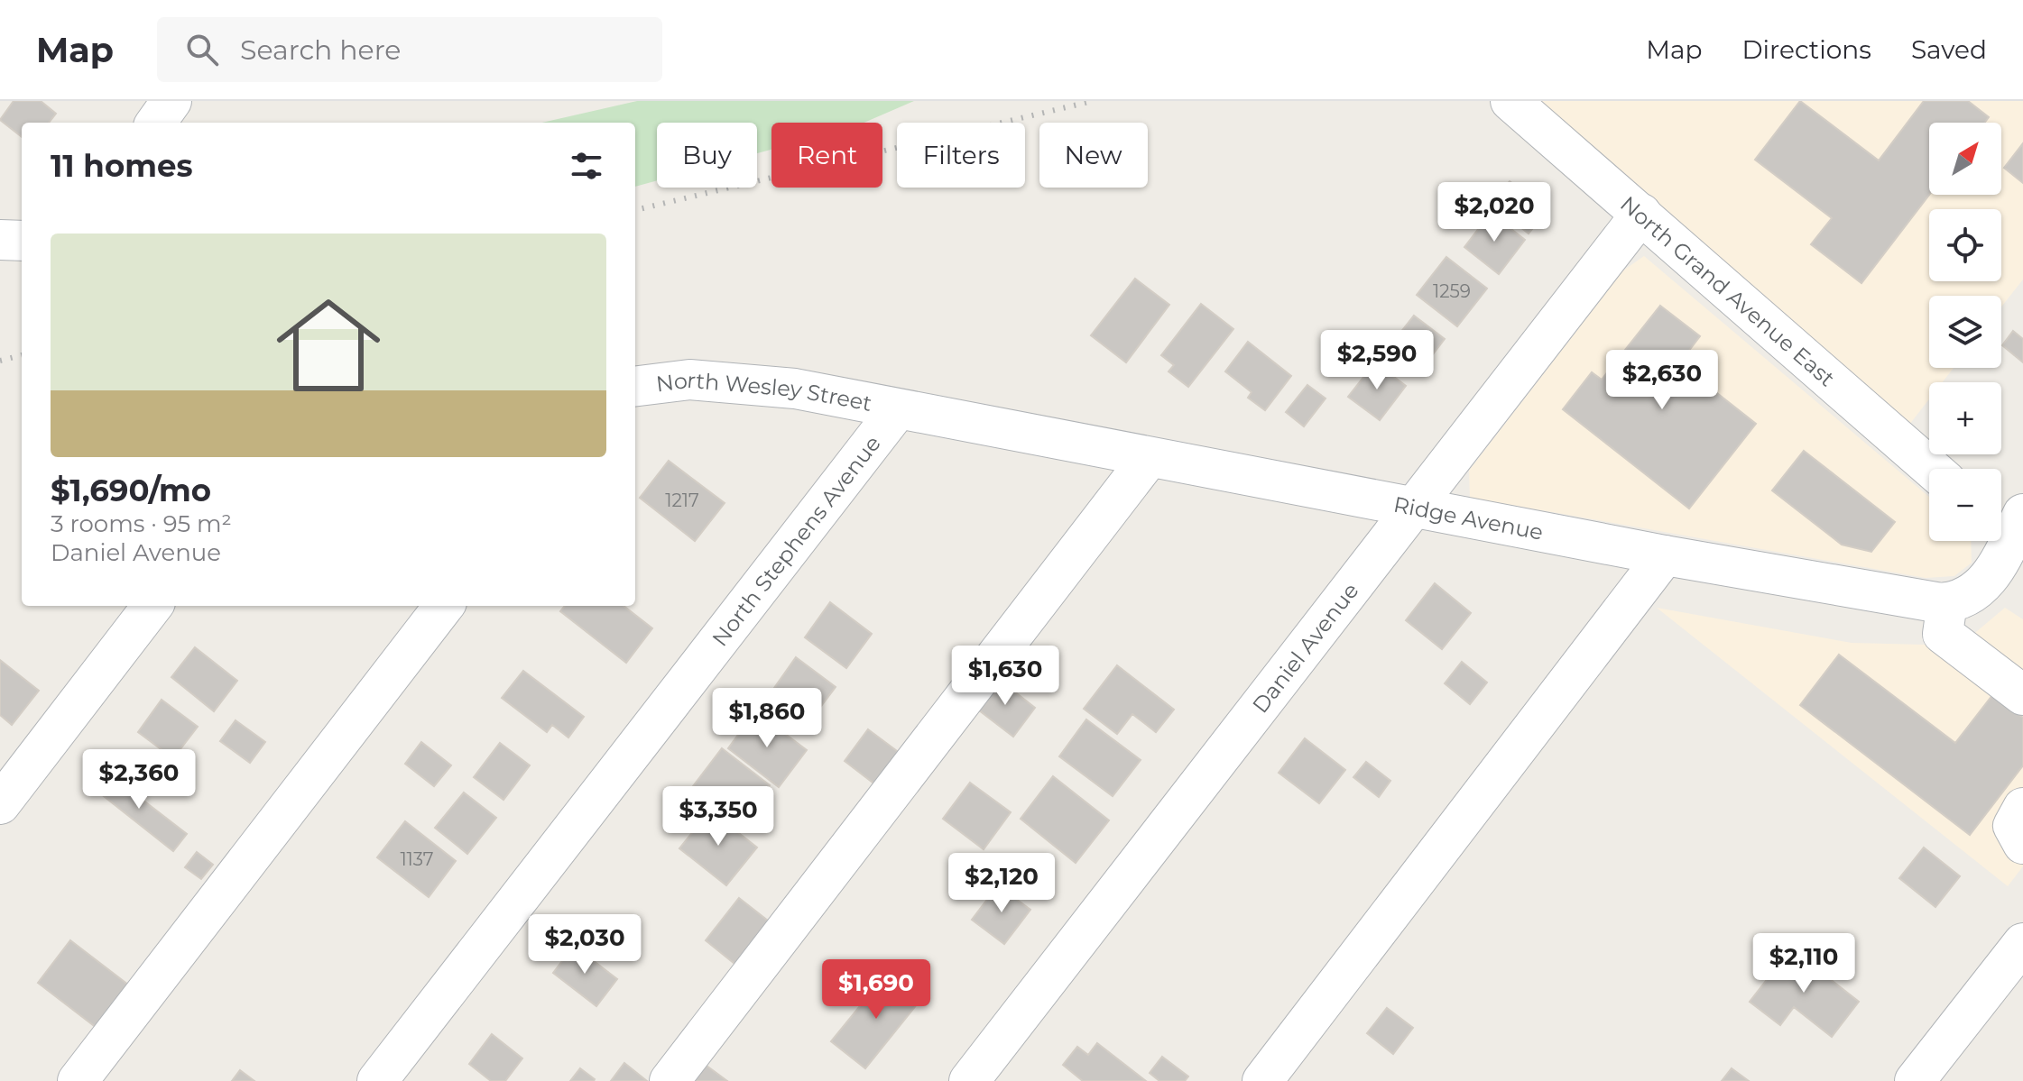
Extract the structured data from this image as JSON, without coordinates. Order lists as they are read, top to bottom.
{
  "streets": {
    "street": [
      "North Grand Avenue East",
      "North Wesley Street",
      "Ridge Avenue",
      "North Stephens Avenue",
      "Daniel Avenue"
    ]
  },
  "crossings": [
    ["North Grand Avenue East", "Daniel Avenue"],
    ["North Wesley Street", "Ridge Avenue"],
    ["North Wesley Street", "North Stephens Avenue"],
    ["Ridge Avenue", "North Stephens Avenue"],
    ["Ridge Avenue", "Daniel Avenue"]
  ],
  "house_numbers": ["1259", "1217", "1137"],
  "north": "top right",
  "page": {
    "header": "Map",
    "search": "Search here",
    "nav": ["Map", "Directions", "Saved"],
    "map_buttons": ["+", "−"],
    "chip": [
      "Buy",
      "Rent",
      "Filters",
      "New"
    ],
    "heading": "11 homes",
    "price": [
      "$2,020",
      "$2,590",
      "$2,630",
      "$1,630",
      "$1,860",
      "$2,360",
      "$3,350",
      "$2,120",
      "$2,030",
      "$2,110",
      "$1,690"
    ],
    "list": [
      {
        "name": "$1,690/mo",
        "note": "3 rooms · 95 m² · Daniel Avenue"
      }
    ]
  }
}
